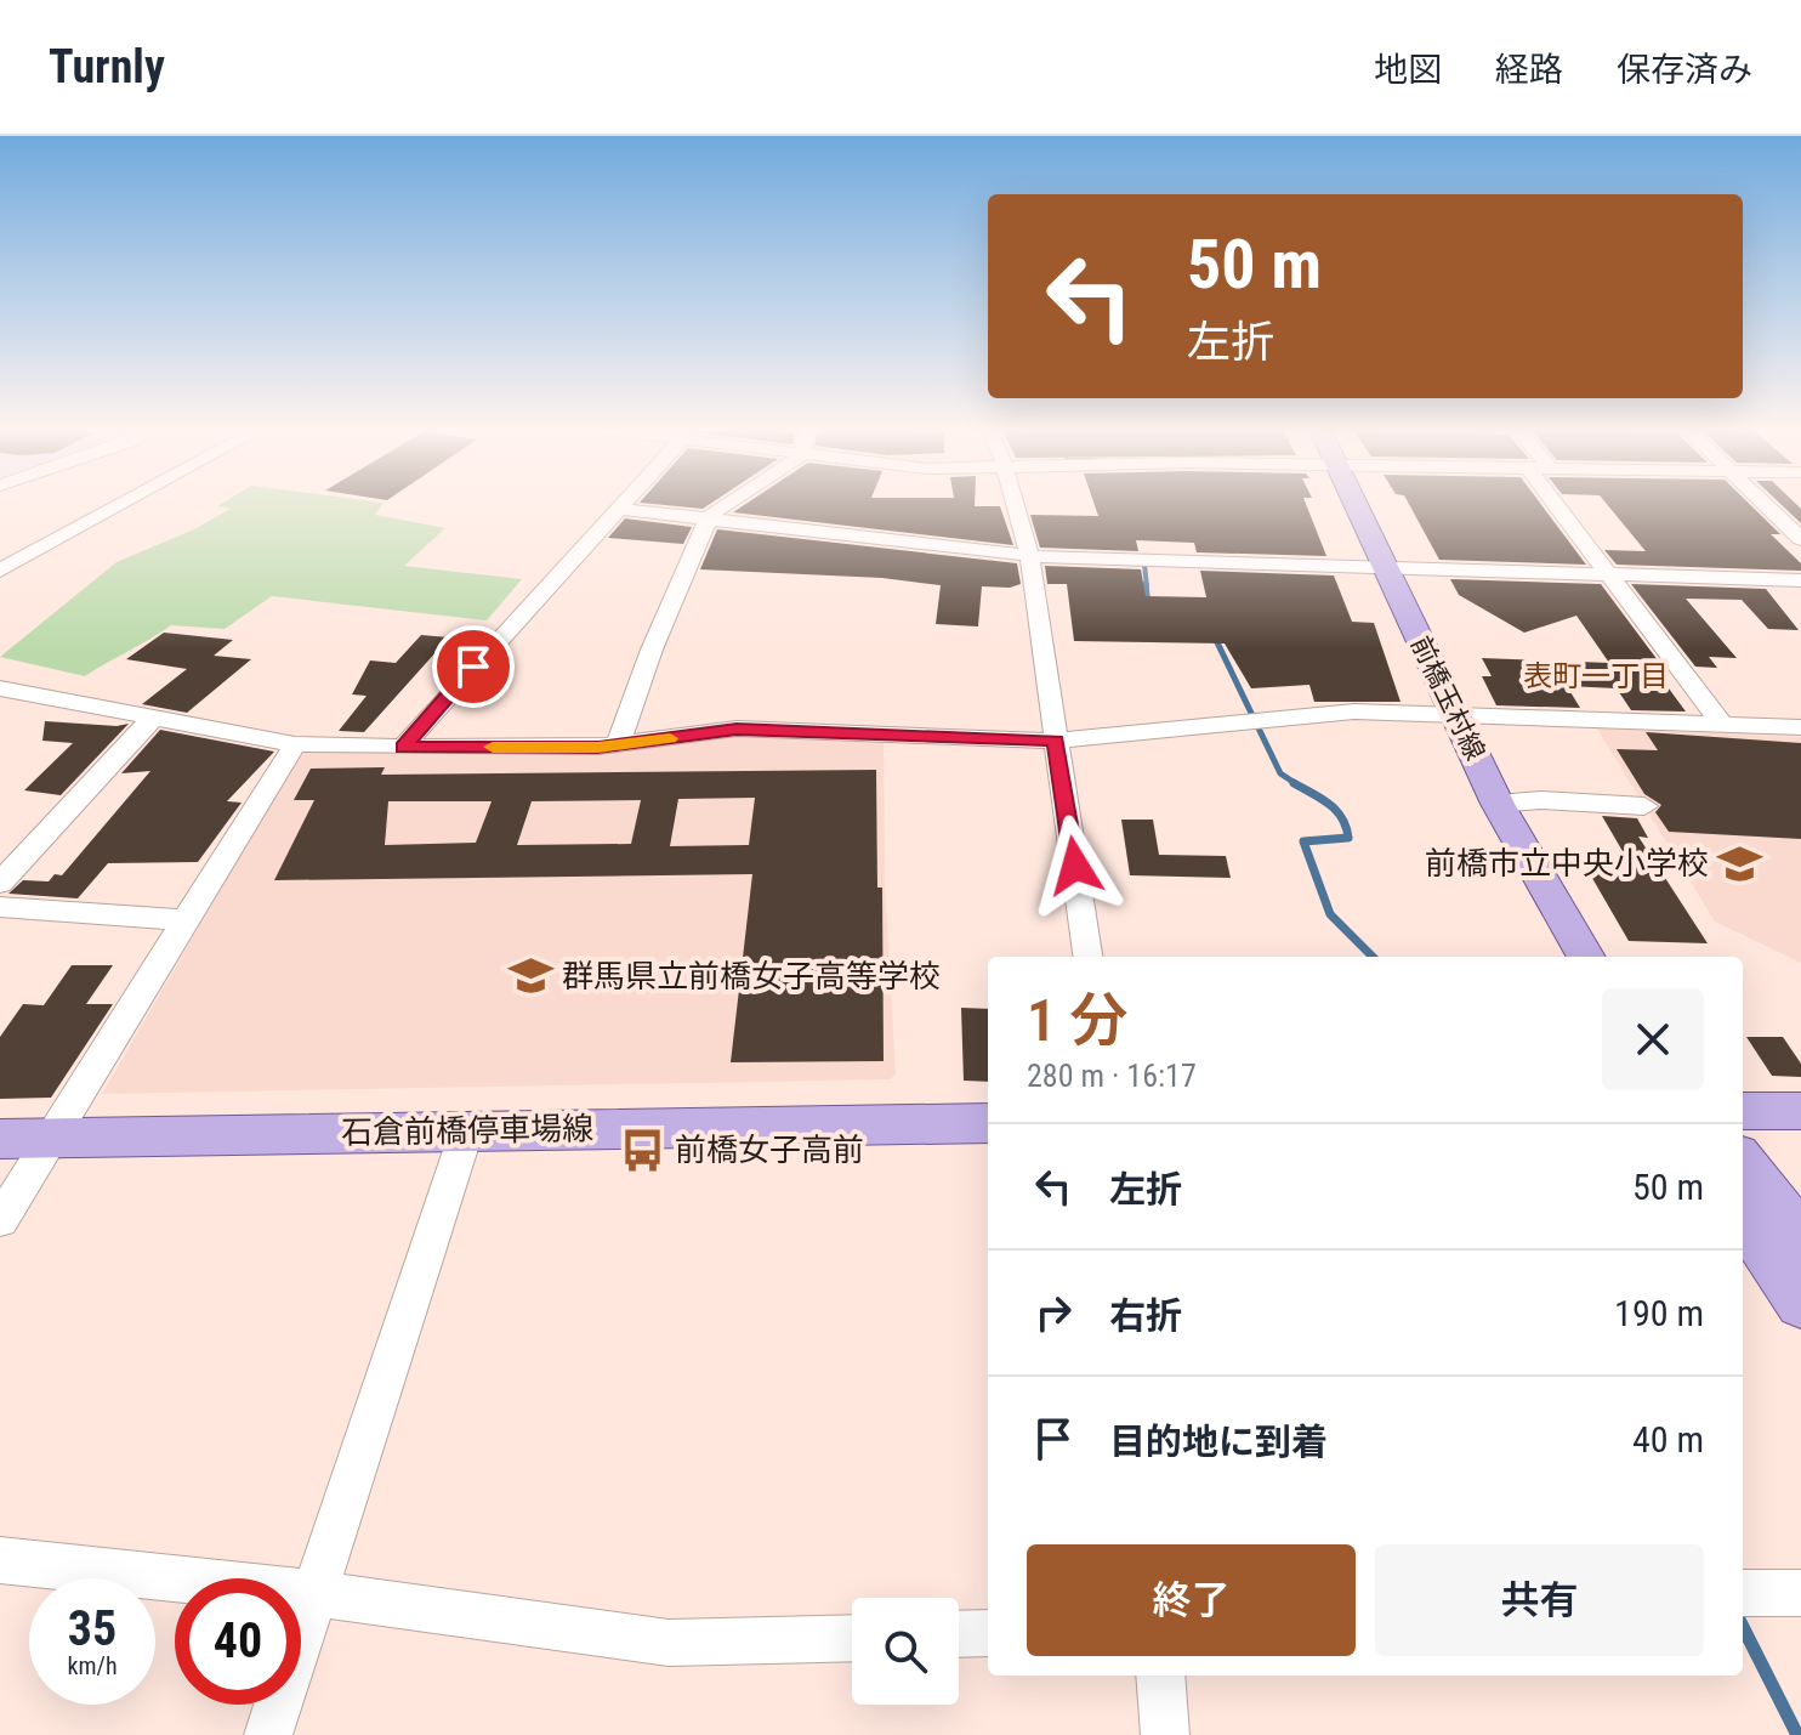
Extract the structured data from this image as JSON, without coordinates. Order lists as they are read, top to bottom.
{
  "streets": {
    "main road": ["前橋玉村線", "石倉前橋停車場線"]
  },
  "districts": ["表町一丁目"],
  "places": {
    "school or university": ["前橋市立中央小学校", "群馬県立前橋女子高等学校"],
    "bus stop": ["前橋女子高前"]
  },
  "page": {
    "header": "Turnly",
    "nav": ["地図", "経路", "保存済み"],
    "turn": ["50 m", "左折"],
    "heading": ["1 分", "280 m · 16:17"],
    "list": [
      {
        "name": "左折",
        "value": "50 m"
      },
      {
        "name": "右折",
        "value": "190 m"
      },
      {
        "name": "目的地に到着",
        "value": "40 m"
      }
    ],
    "buttons": ["終了", "共有"],
    "speed": "35 km/h",
    "limit": "40"
  }
}
